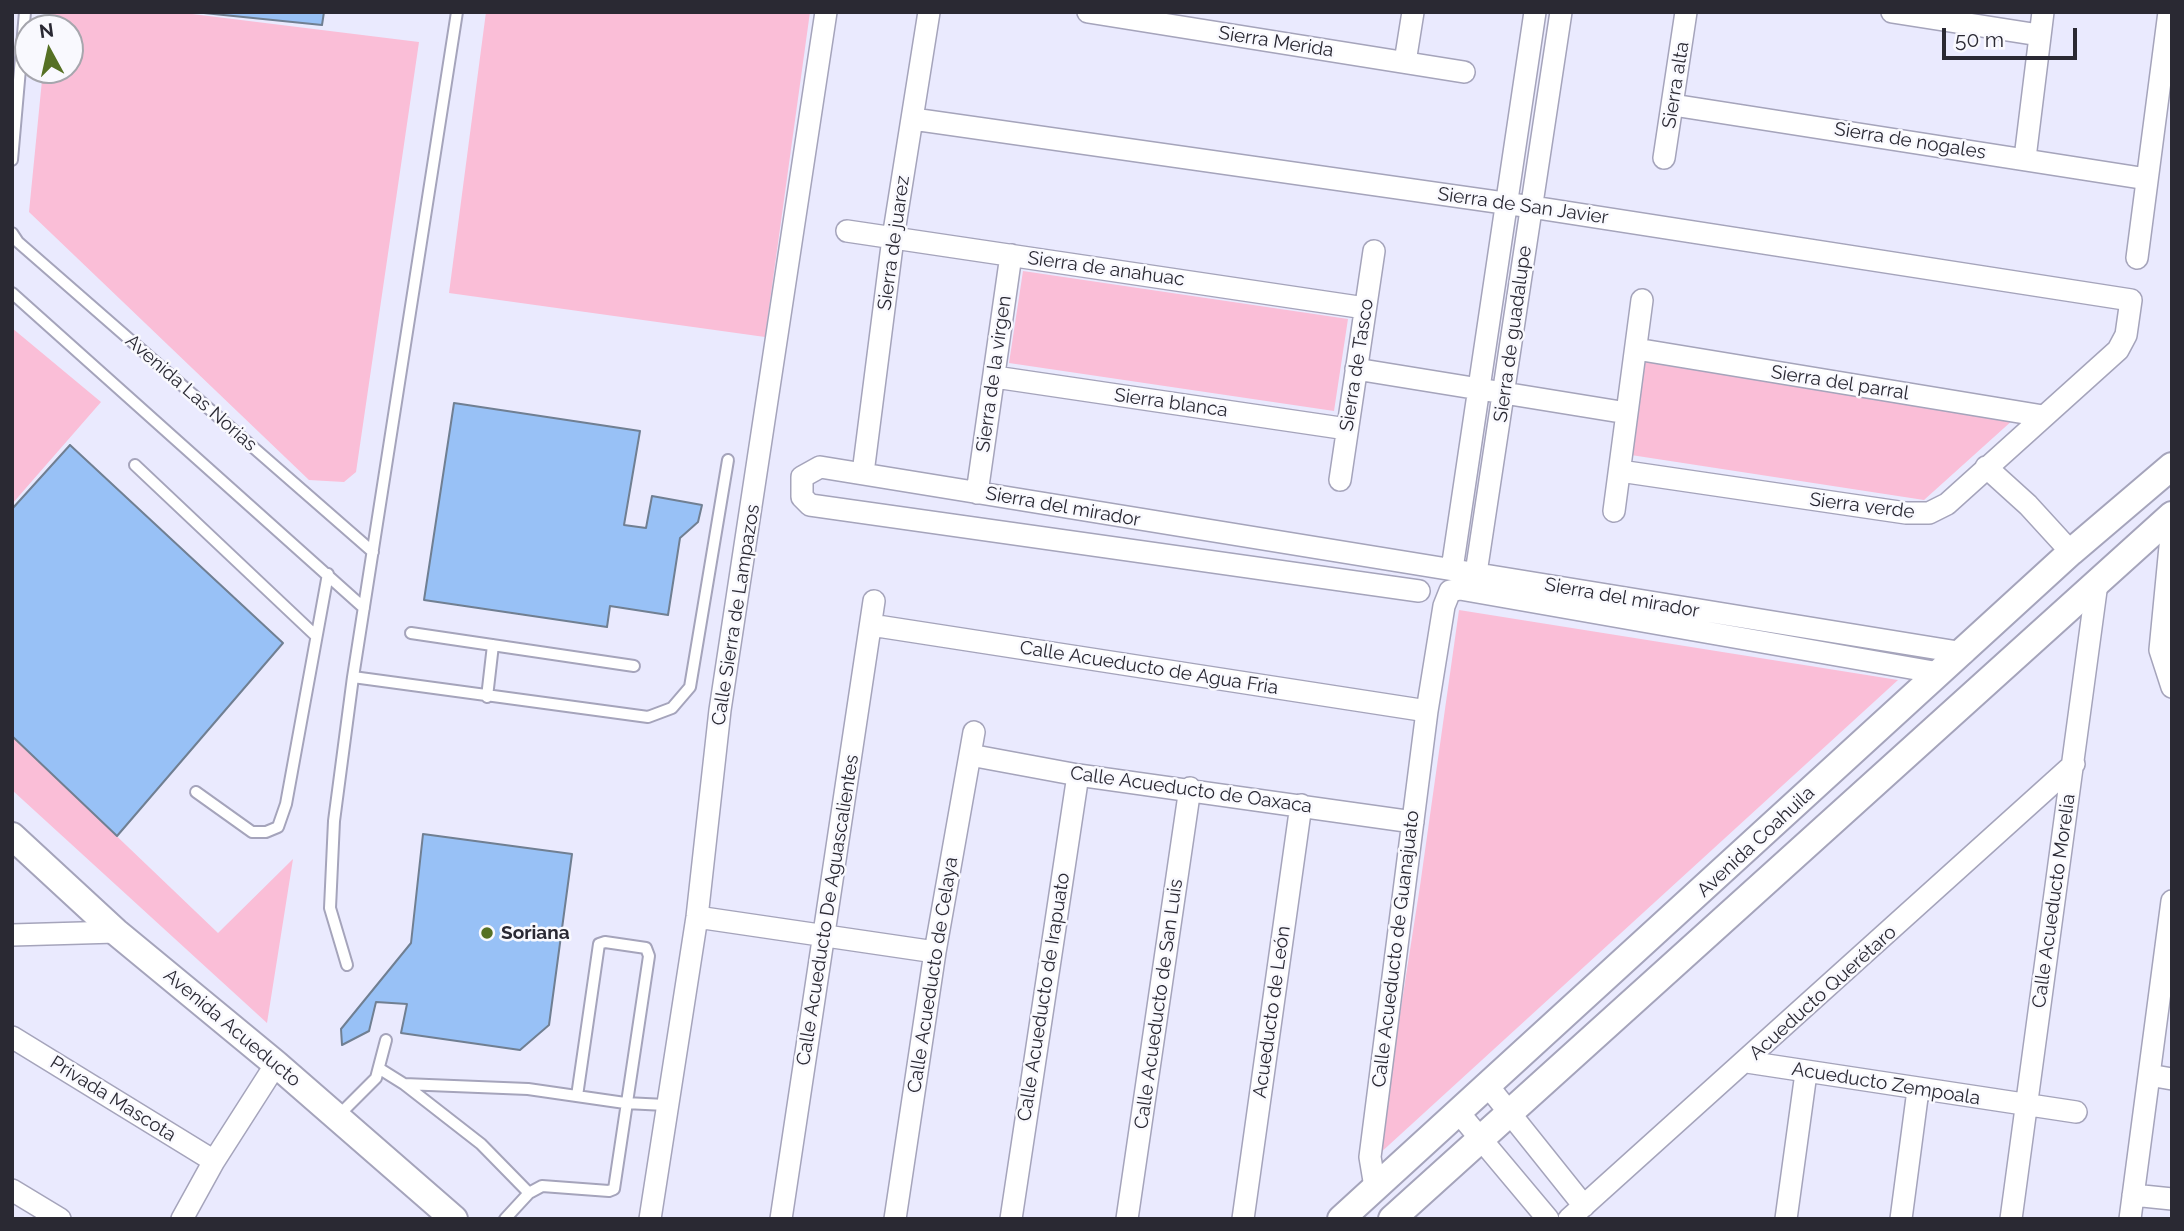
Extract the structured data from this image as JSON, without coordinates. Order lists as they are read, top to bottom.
{
  "streets": {
    "street": [
      "Sierra Merida",
      "Sierra alta",
      "Sierra de nogales",
      "Sierra de San Javier",
      "Sierra de juarez",
      "Sierra de anahuac",
      "Sierra de guadalupe",
      "Sierra de Tasco",
      "Sierra de la virgen",
      "Sierra del parral",
      "Sierra blanca",
      "Sierra verde",
      "Sierra del mirador",
      "Calle Sierra de Lampazos",
      "Calle Acueducto de Agua Fria",
      "Calle Acueducto de Oaxaca",
      "Avenida Coahuila",
      "Calle Acueducto Morelia",
      "Calle Acueducto De Aguascalientes",
      "Calle Acueducto de Guanajuato",
      "Calle Acueducto de Celaya",
      "Acueducto Querétaro",
      "Calle Acueducto de Irapuato",
      "Calle Acueducto de San Luis",
      "Acueducto de León",
      "Avenida Acueducto",
      "Acueducto Zempoala",
      "Privada Mascota"
    ],
    "lane": ["Avenida Las Norias"]
  },
  "crossings": [
    ["Sierra alta", "Sierra de nogales"],
    ["Sierra de San Javier", "Sierra de juarez"],
    ["Sierra de San Javier", "Sierra de guadalupe"],
    ["Sierra de San Javier", "Sierra verde"],
    ["Sierra de juarez", "Sierra de anahuac"],
    ["Sierra de juarez", "Sierra del mirador"],
    ["Sierra de anahuac", "Sierra de Tasco"],
    ["Sierra de anahuac", "Sierra de la virgen"],
    ["Sierra de guadalupe", "Sierra del mirador"],
    ["Sierra de Tasco", "Sierra blanca"],
    ["Sierra de la virgen", "Sierra blanca"],
    ["Sierra de la virgen", "Sierra del mirador"],
    ["Sierra del parral", "Sierra verde"],
    ["Sierra del mirador", "Avenida Coahuila"],
    ["Sierra del mirador", "Calle Acueducto de Guanajuato"],
    ["Calle Acueducto de Agua Fria", "Calle Acueducto De Aguascalientes"],
    ["Calle Acueducto de Agua Fria", "Calle Acueducto de Guanajuato"],
    ["Calle Acueducto de Oaxaca", "Calle Acueducto de Guanajuato"],
    ["Calle Acueducto de Oaxaca", "Calle Acueducto de Celaya"],
    ["Calle Acueducto de Oaxaca", "Calle Acueducto de Irapuato"],
    ["Calle Acueducto de Oaxaca", "Calle Acueducto de San Luis"],
    ["Calle Acueducto de Oaxaca", "Acueducto de León"],
    ["Avenida Coahuila", "Calle Acueducto Morelia"],
    ["Avenida Coahuila", "Calle Acueducto de Guanajuato"],
    ["Calle Acueducto Morelia", "Acueducto Querétaro"],
    ["Calle Acueducto Morelia", "Acueducto Zempoala"],
    ["Acueducto Querétaro", "Acueducto Zempoala"]
  ],
  "places": ["Soriana"],
  "scale_bar": "50 m",
  "north": "top"
}
